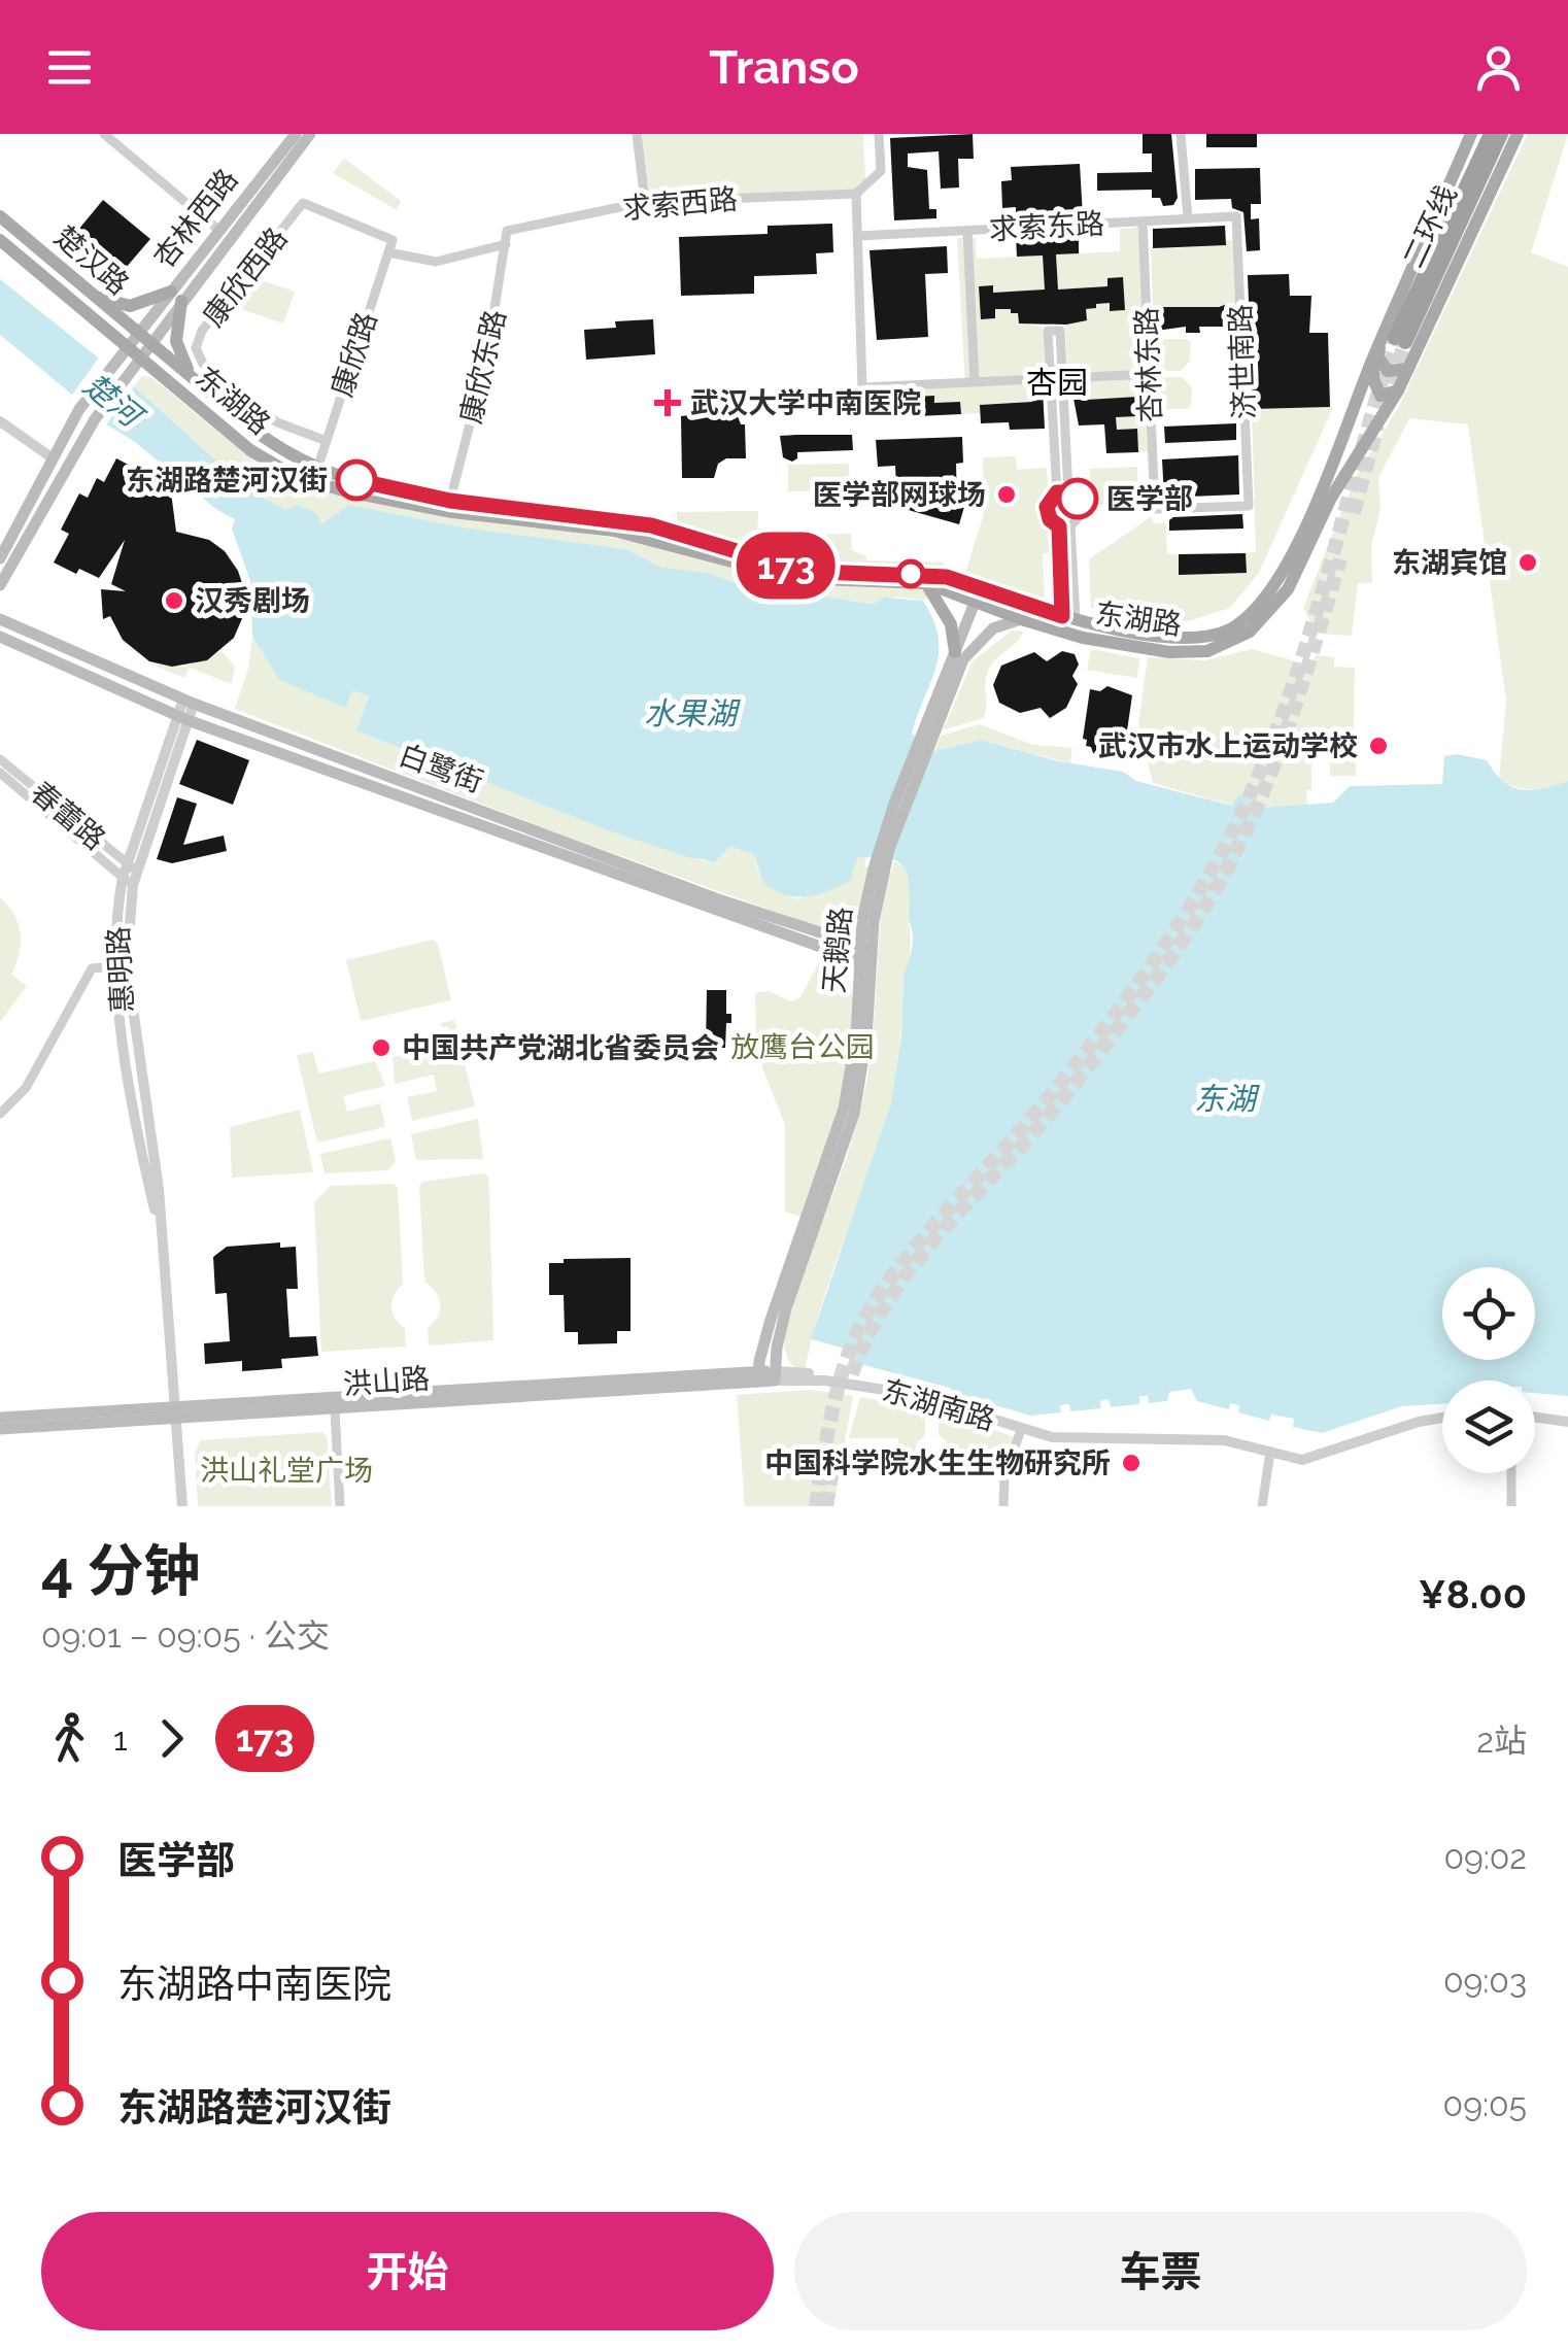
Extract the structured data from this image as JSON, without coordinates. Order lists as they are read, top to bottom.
{
  "streets": {
    "highway": ["二环线"],
    "main road": [
      "杏林西路",
      "楚汉路",
      "东湖路",
      "白鹭街",
      "天鹅路",
      "洪山路"
    ],
    "street": [
      "求索西路",
      "求索东路",
      "康欣西路",
      "康欣路",
      "济世南路",
      "杏林东路",
      "康欣东路",
      "春蕾路",
      "惠明路",
      "东湖南路"
    ]
  },
  "crossings": [
    ["求索西路", "康欣东路"],
    ["杏林西路", "楚汉路"],
    ["杏林西路", "东湖路"],
    ["求索东路", "济世南路"],
    ["求索东路", "杏林东路"],
    ["二环线", "东湖路"],
    ["楚汉路", "东湖路"],
    ["康欣西路", "康欣路"],
    ["康欣路", "东湖路"],
    ["济世南路", "杏林东路"],
    ["康欣东路", "东湖路"],
    ["东湖路", "天鹅路"],
    ["白鹭街", "天鹅路"],
    ["白鹭街", "惠明路"],
    ["春蕾路", "惠明路"],
    ["天鹅路", "洪山路"],
    ["天鹅路", "东湖南路"],
    ["惠明路", "洪山路"],
    ["洪山路", "东湖南路"]
  ],
  "districts": ["杏园"],
  "water": ["楚河", "水果湖", "东湖"],
  "parks": ["放鹰台公园", "洪山礼堂广场"],
  "places": {
    "health": ["武汉大学中南医院"],
    "other": [
      "东湖路楚河汉街",
      "医学部网球场",
      "医学部",
      "东湖宾馆",
      "汉秀剧场",
      "武汉市水上运动学校",
      "中国共产党湖北省委员会",
      "中国科学院水生生物研究所"
    ]
  },
  "lines": ["bus line 173"],
  "page": {
    "header": "Transo",
    "on_map": "173",
    "heading": ["4 分钟", "09:01 – 09:05 · 公交", "¥8.00"],
    "legs": ["1", "173", "2站"],
    "list": [
      {
        "name": "医学部",
        "value": "09:02"
      },
      {
        "name": "东湖路中南医院",
        "value": "09:03"
      },
      {
        "name": "东湖路楚河汉街",
        "value": "09:05"
      }
    ],
    "buttons": ["开始", "车票"]
  }
}
